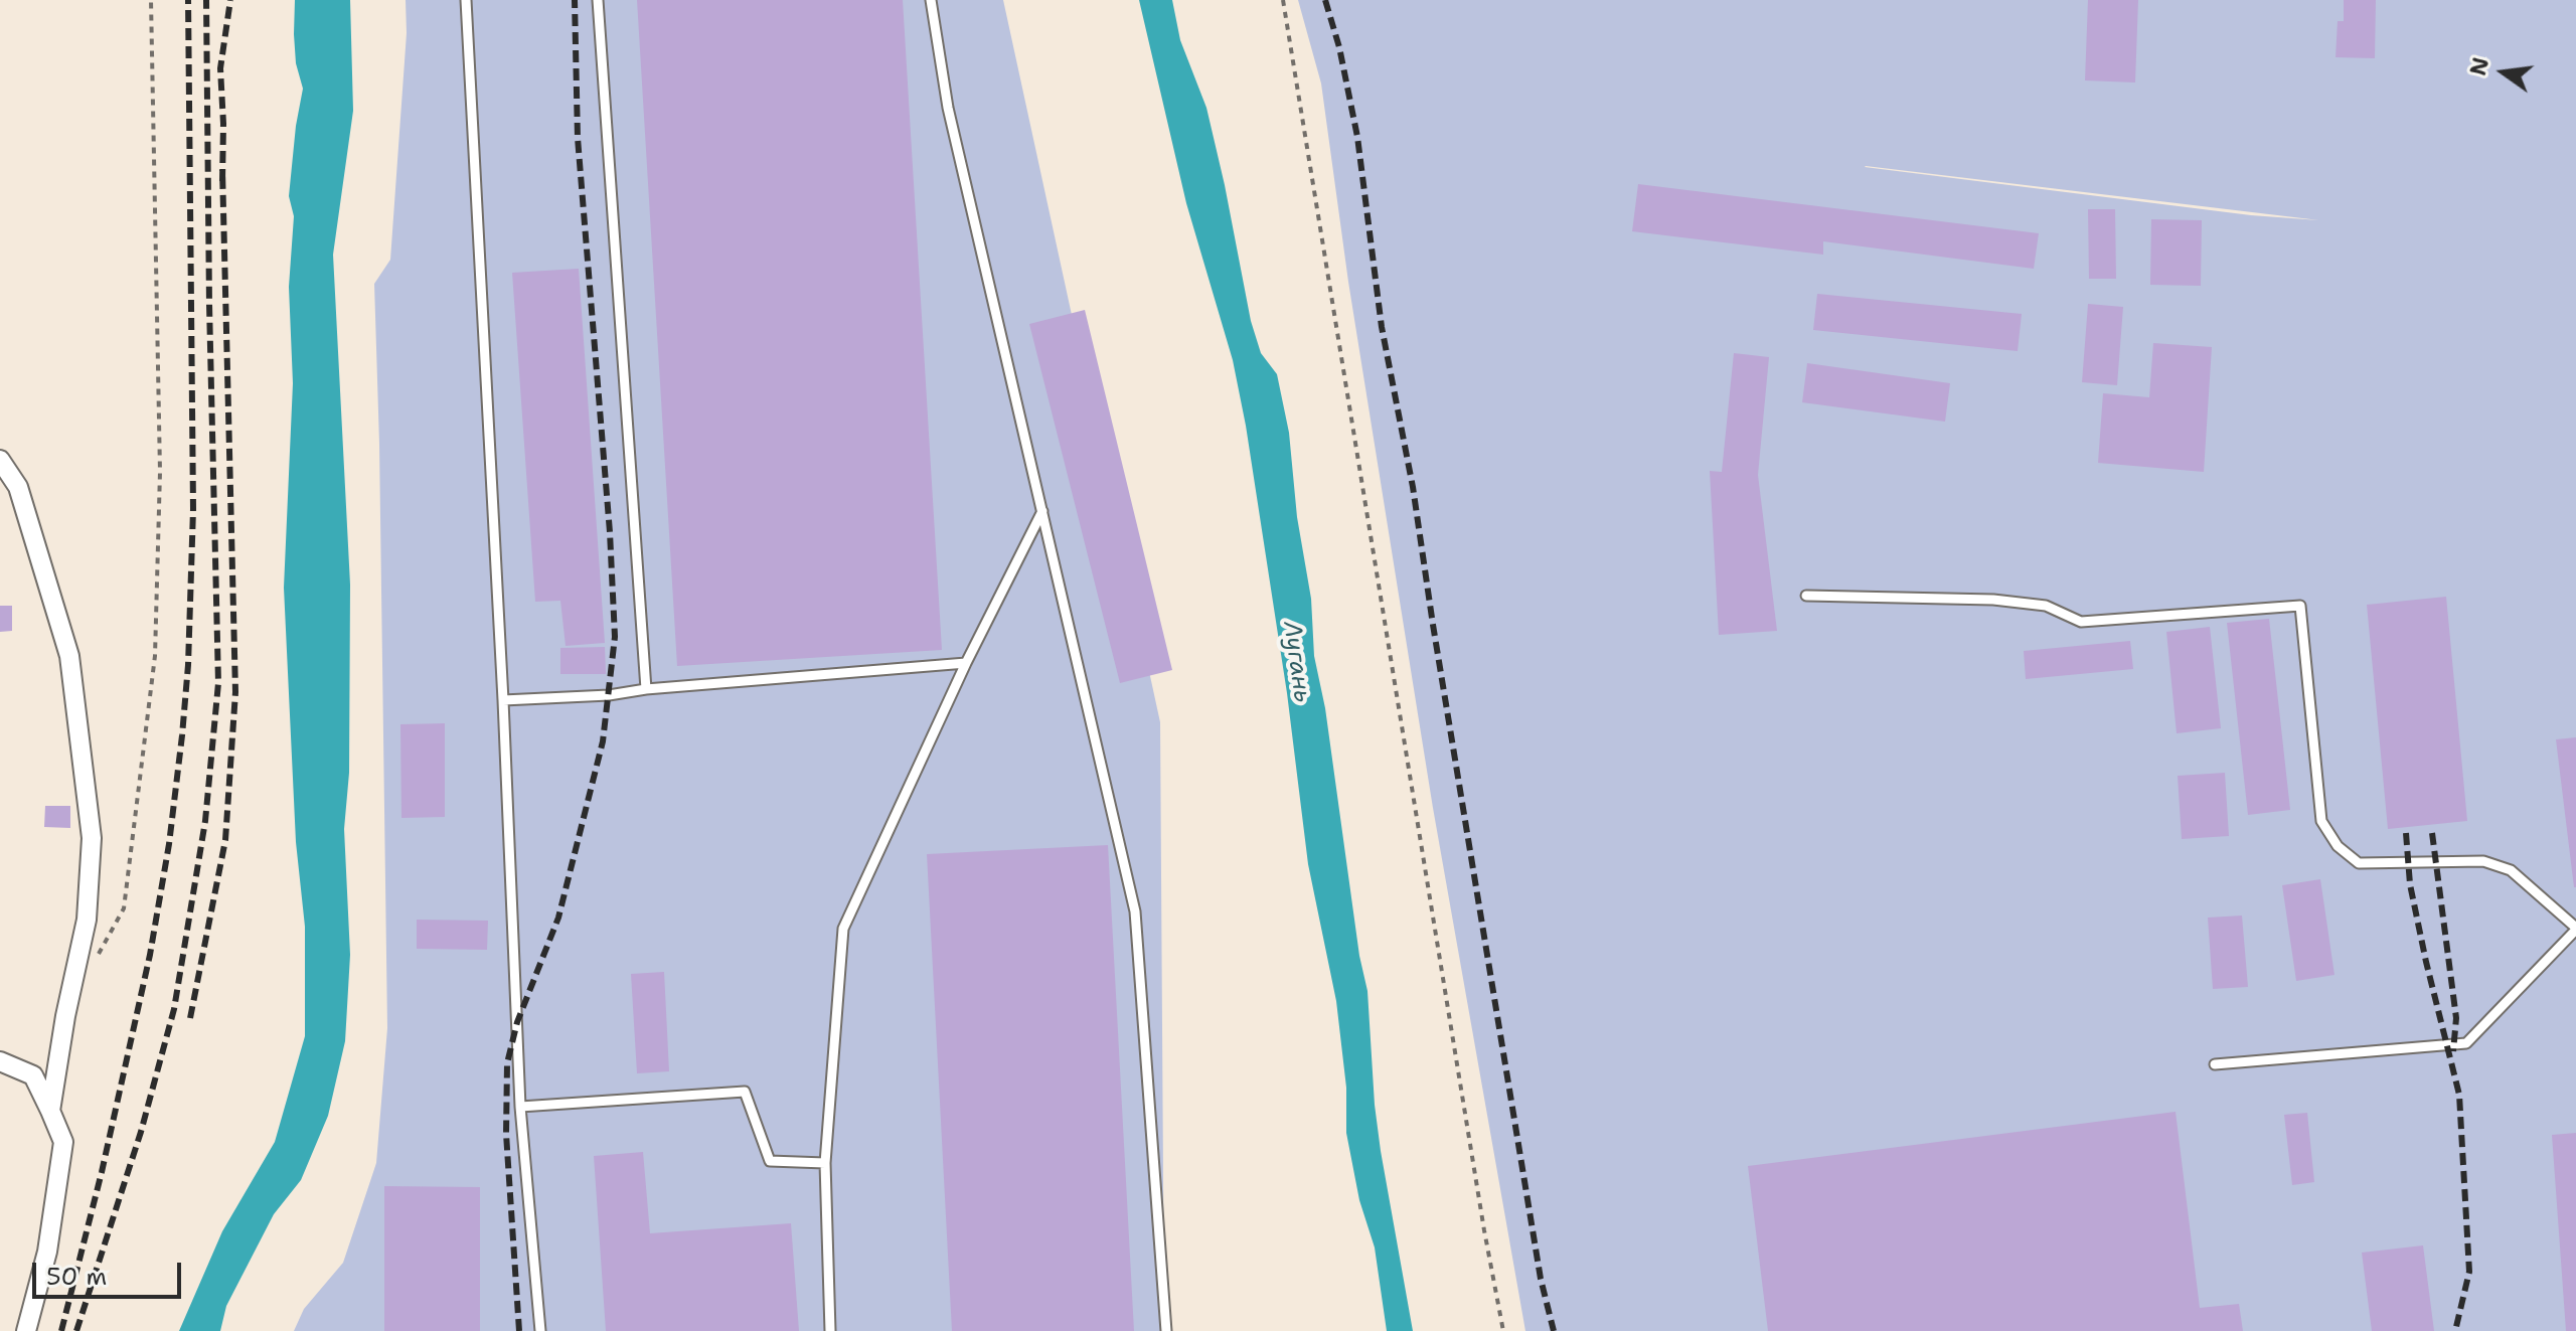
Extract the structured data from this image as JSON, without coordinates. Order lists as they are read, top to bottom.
{
  "water": ["Лугань"],
  "scale_bar": "50 m",
  "north": "left"
}
